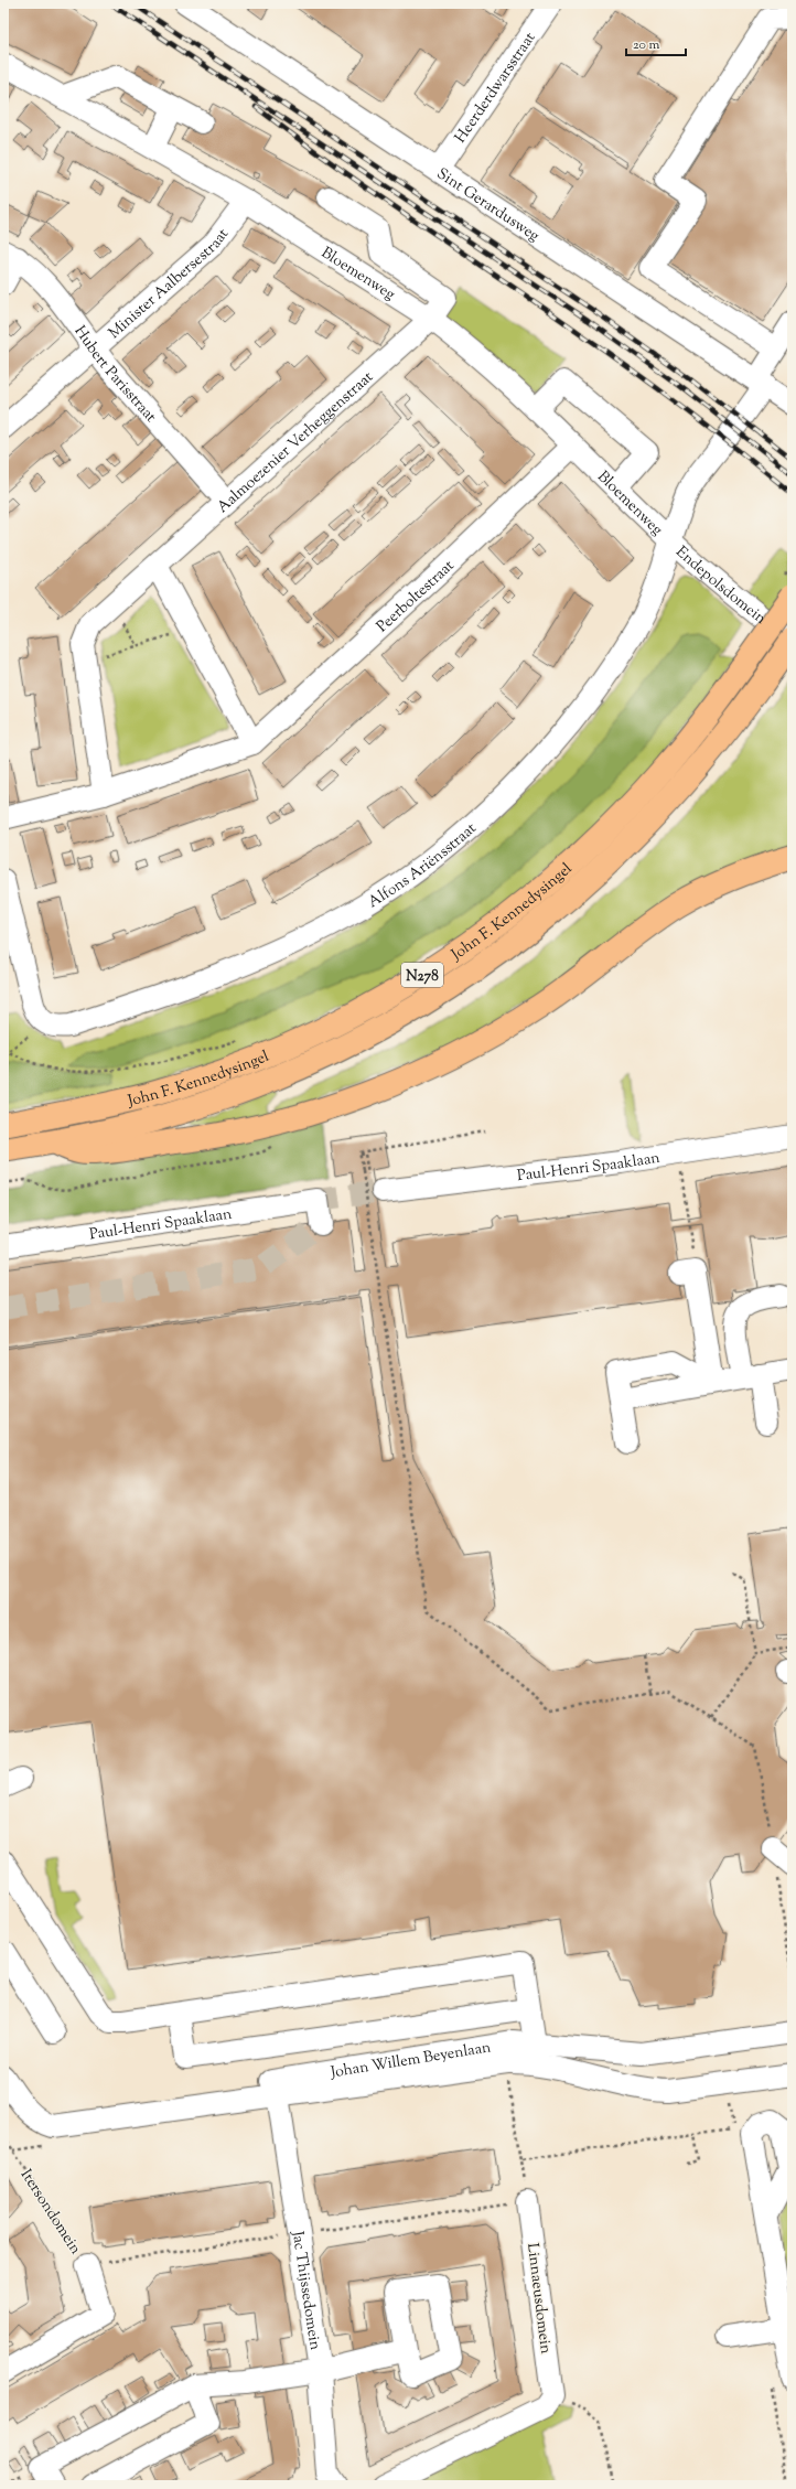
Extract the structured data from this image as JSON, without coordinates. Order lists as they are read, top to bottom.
{
  "streets": {
    "main road": ["John F. Kennedysingel", "N278"],
    "street": [
      "Heerderdwarsstraat",
      "Sint Gerardusweg",
      "Bloemenweg",
      "Minister Aalbersestraat",
      "Hubert Parisstraat",
      "Aalmoezenier Verheggenstraat",
      "Endepolsdomein",
      "Peerboltestraat",
      "Alfons Ariënsstraat",
      "Paul-Henri Spaaklaan",
      "Johan Willem Beyenlaan",
      "Jac Thijssedomein",
      "Linnaeusdomein"
    ],
    "path": ["Itersondomein"]
  },
  "crossings": [
    ["Heerderdwarsstraat", "Sint Gerardusweg"],
    ["Sint Gerardusweg", "Alfons Ariënsstraat"],
    ["Bloemenweg", "Minister Aalbersestraat"],
    ["Bloemenweg", "Aalmoezenier Verheggenstraat"],
    ["Bloemenweg", "Endepolsdomein"],
    ["Bloemenweg", "Peerboltestraat"],
    ["Bloemenweg", "Alfons Ariënsstraat"],
    ["Minister Aalbersestraat", "Hubert Parisstraat"],
    ["Hubert Parisstraat", "Aalmoezenier Verheggenstraat"],
    ["Endepolsdomein", "Alfons Ariënsstraat"],
    ["Johan Willem Beyenlaan", "Jac Thijssedomein"]
  ],
  "scale_bar": "20 m"
}
